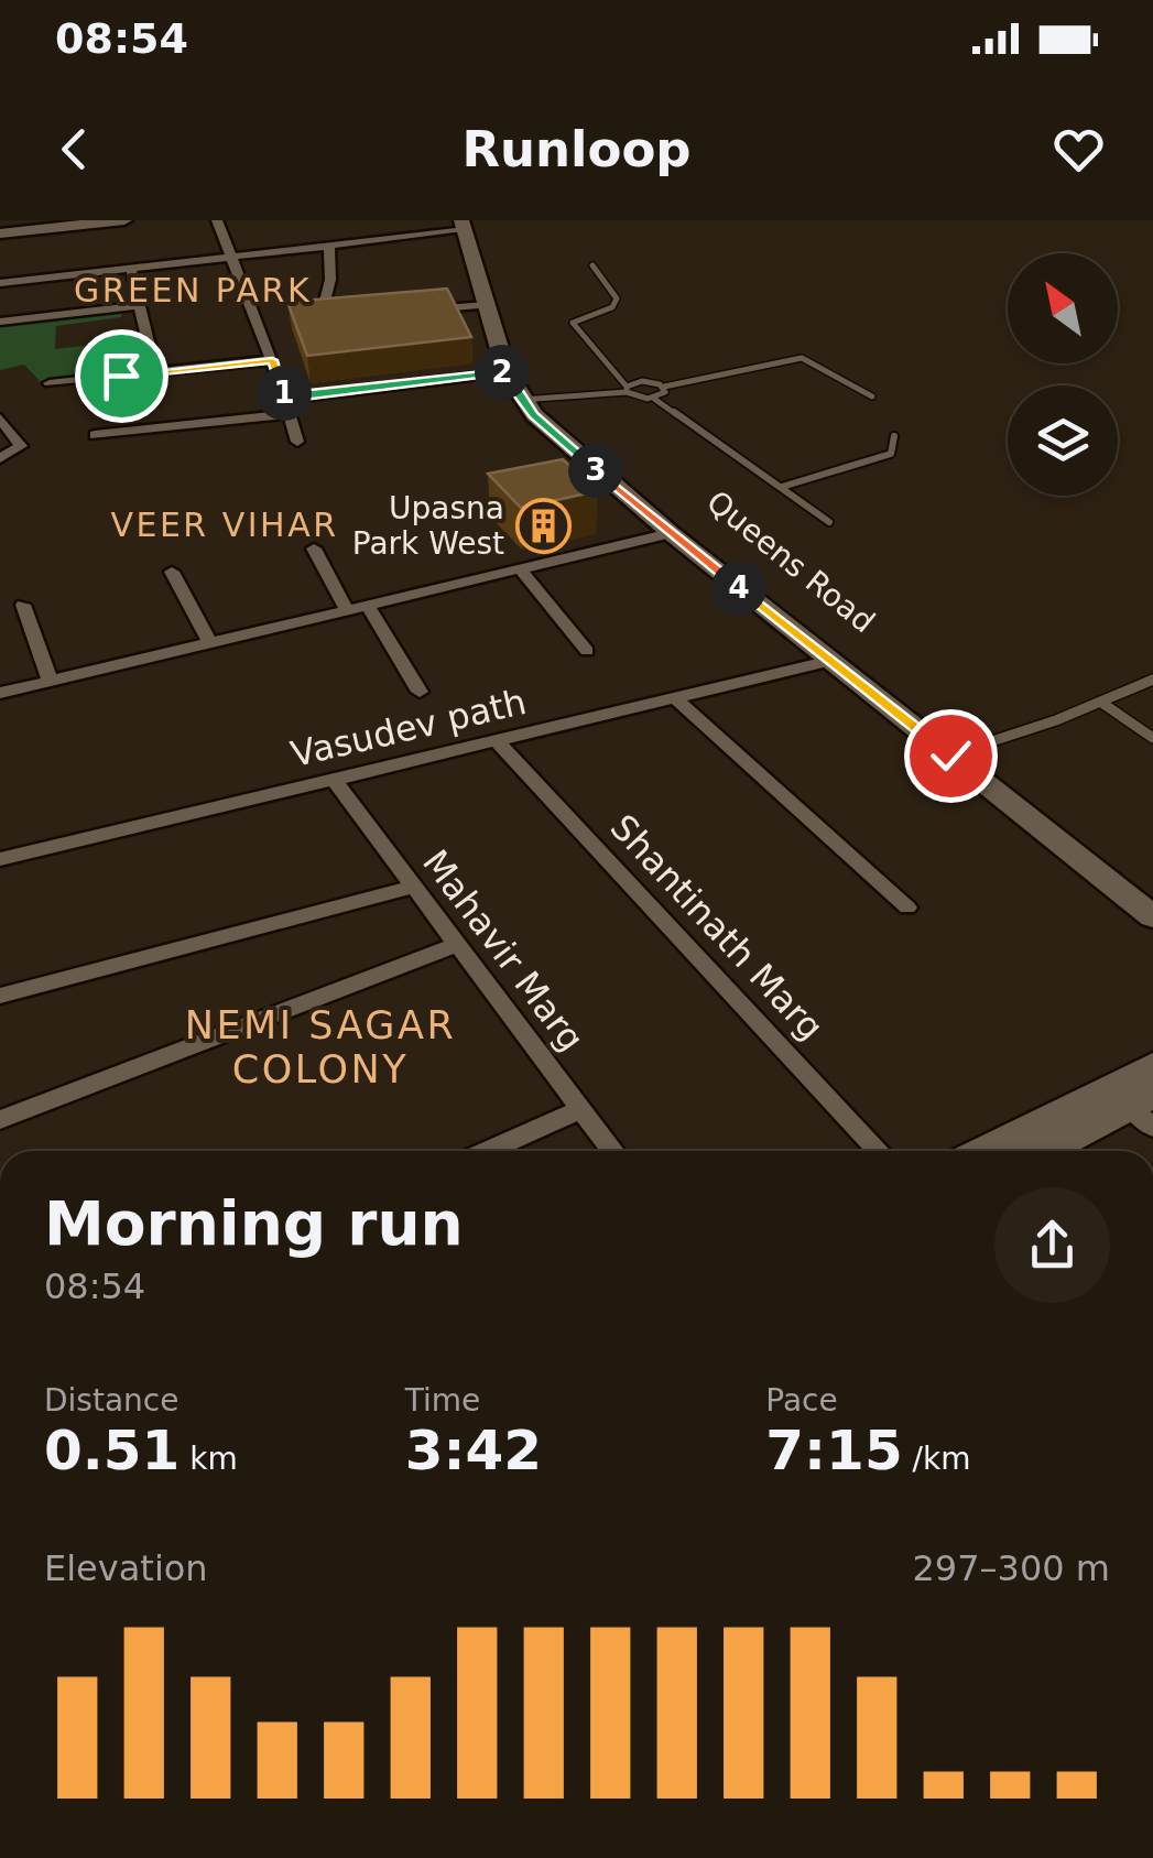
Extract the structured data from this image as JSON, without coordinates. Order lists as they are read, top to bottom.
{
  "streets": {
    "street": [
      "Queens Road",
      "Vasudev path",
      "Shantinath Marg",
      "Mahavir Marg"
    ]
  },
  "crossings": [
    ["Queens Road", "Vasudev path"],
    ["Vasudev path", "Shantinath Marg"],
    ["Vasudev path", "Mahavir Marg"]
  ],
  "districts": ["GREEN PARK", "VEER VIHAR", "NEMI SAGAR COLONY"],
  "places": {
    "building": ["Upasna Park West"]
  },
  "north": "top left",
  "page": {
    "status": "08:54",
    "header": "Runloop",
    "pins": [
      "2",
      "1",
      "3",
      "4"
    ],
    "heading": ["Morning run", "08:54"],
    "stats": [
      ["Distance", "0.51 km"],
      ["Time", "3:42"],
      ["Pace", "7:15 /km"]
    ],
    "chart": ["Elevation", "297–300 m"]
  }
}
